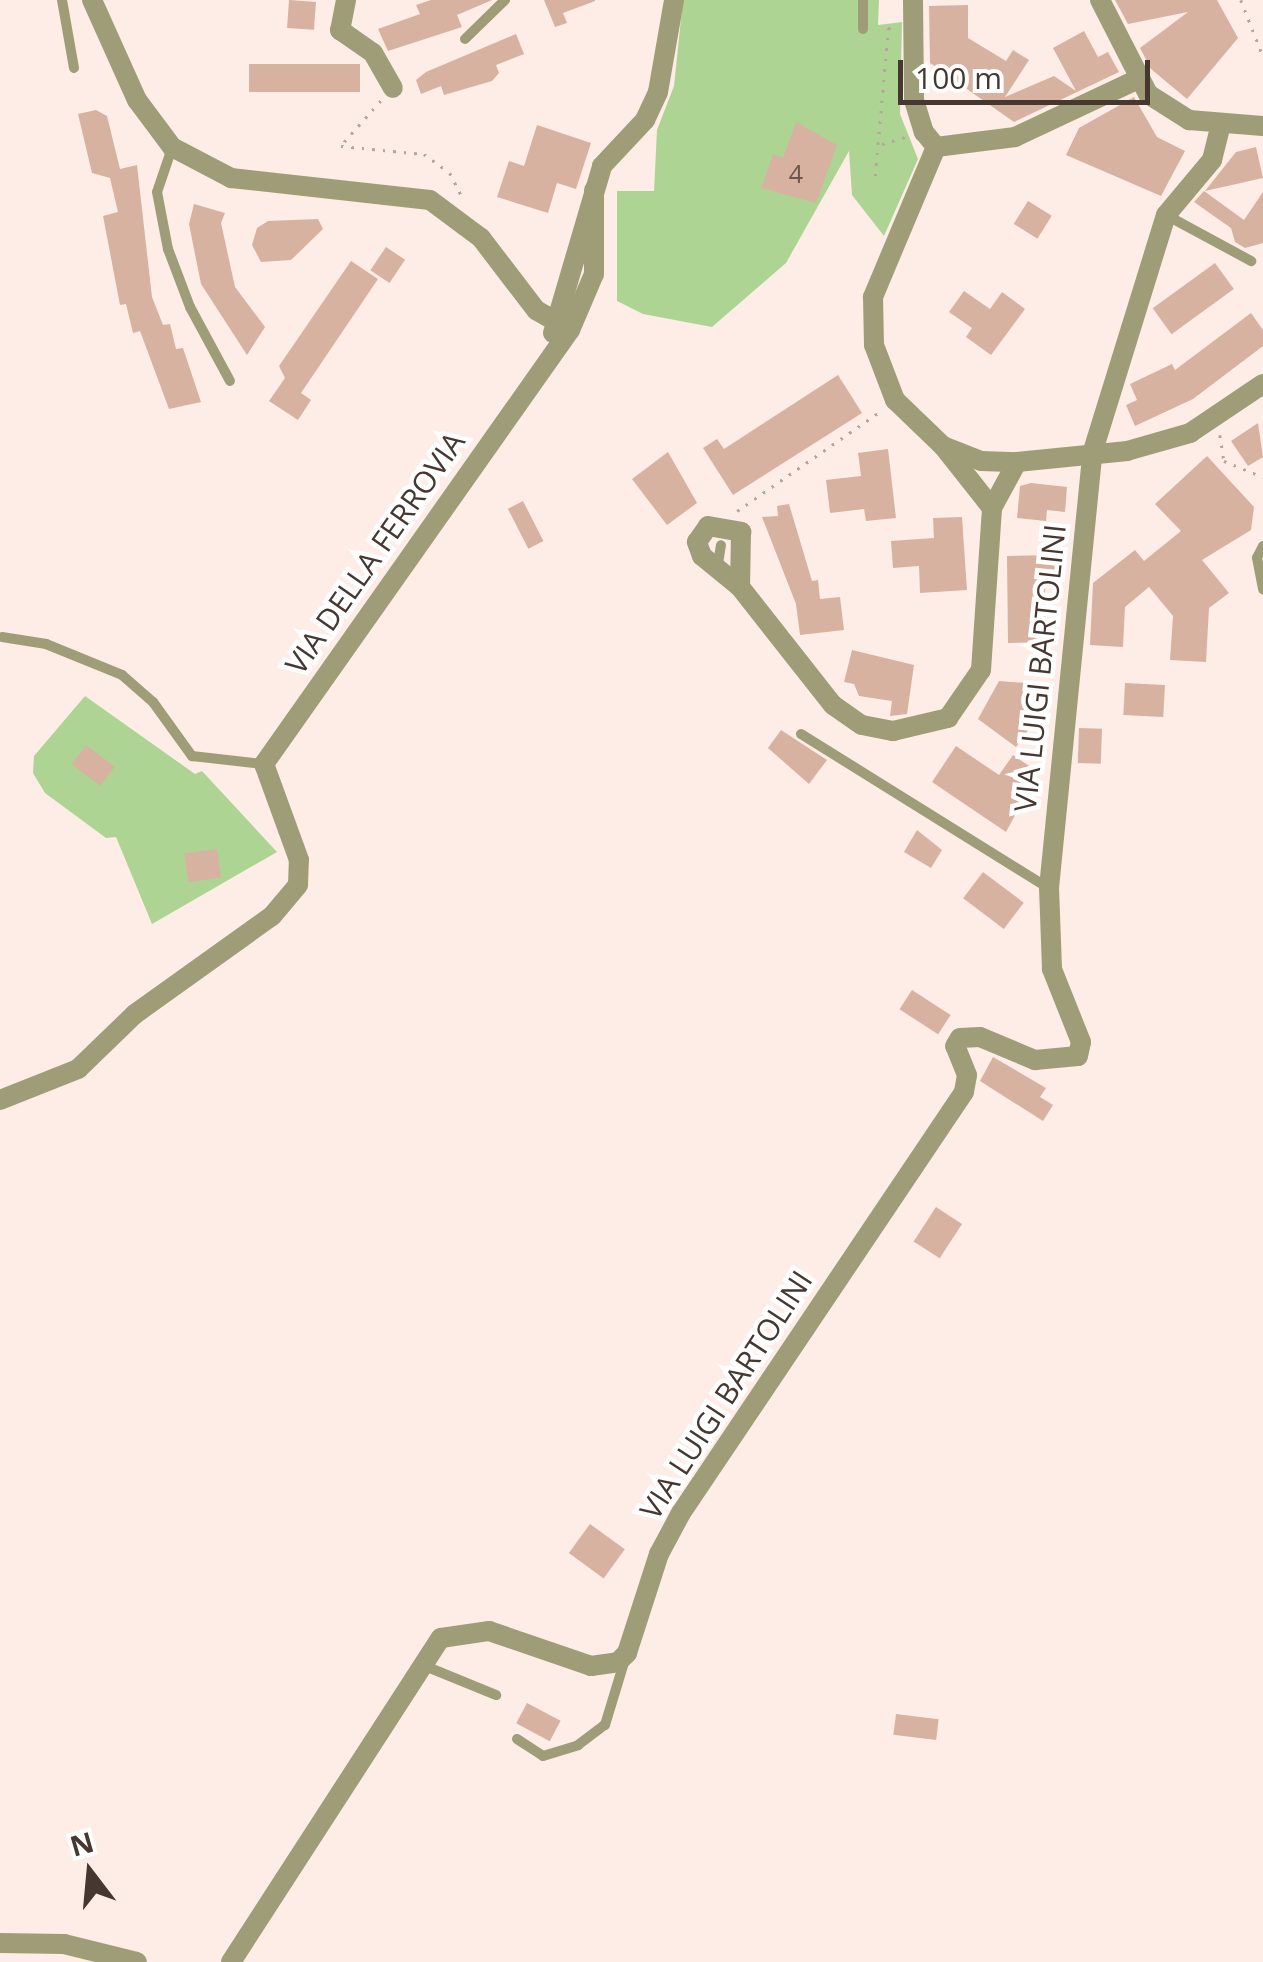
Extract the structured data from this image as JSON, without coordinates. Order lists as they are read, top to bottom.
{
  "streets": {
    "street": ["VIA DELLA FERROVIA", "VIA LUIGI BARTOLINI"]
  },
  "house_numbers": ["4"],
  "scale_bar": "100 m",
  "north": "top"
}
